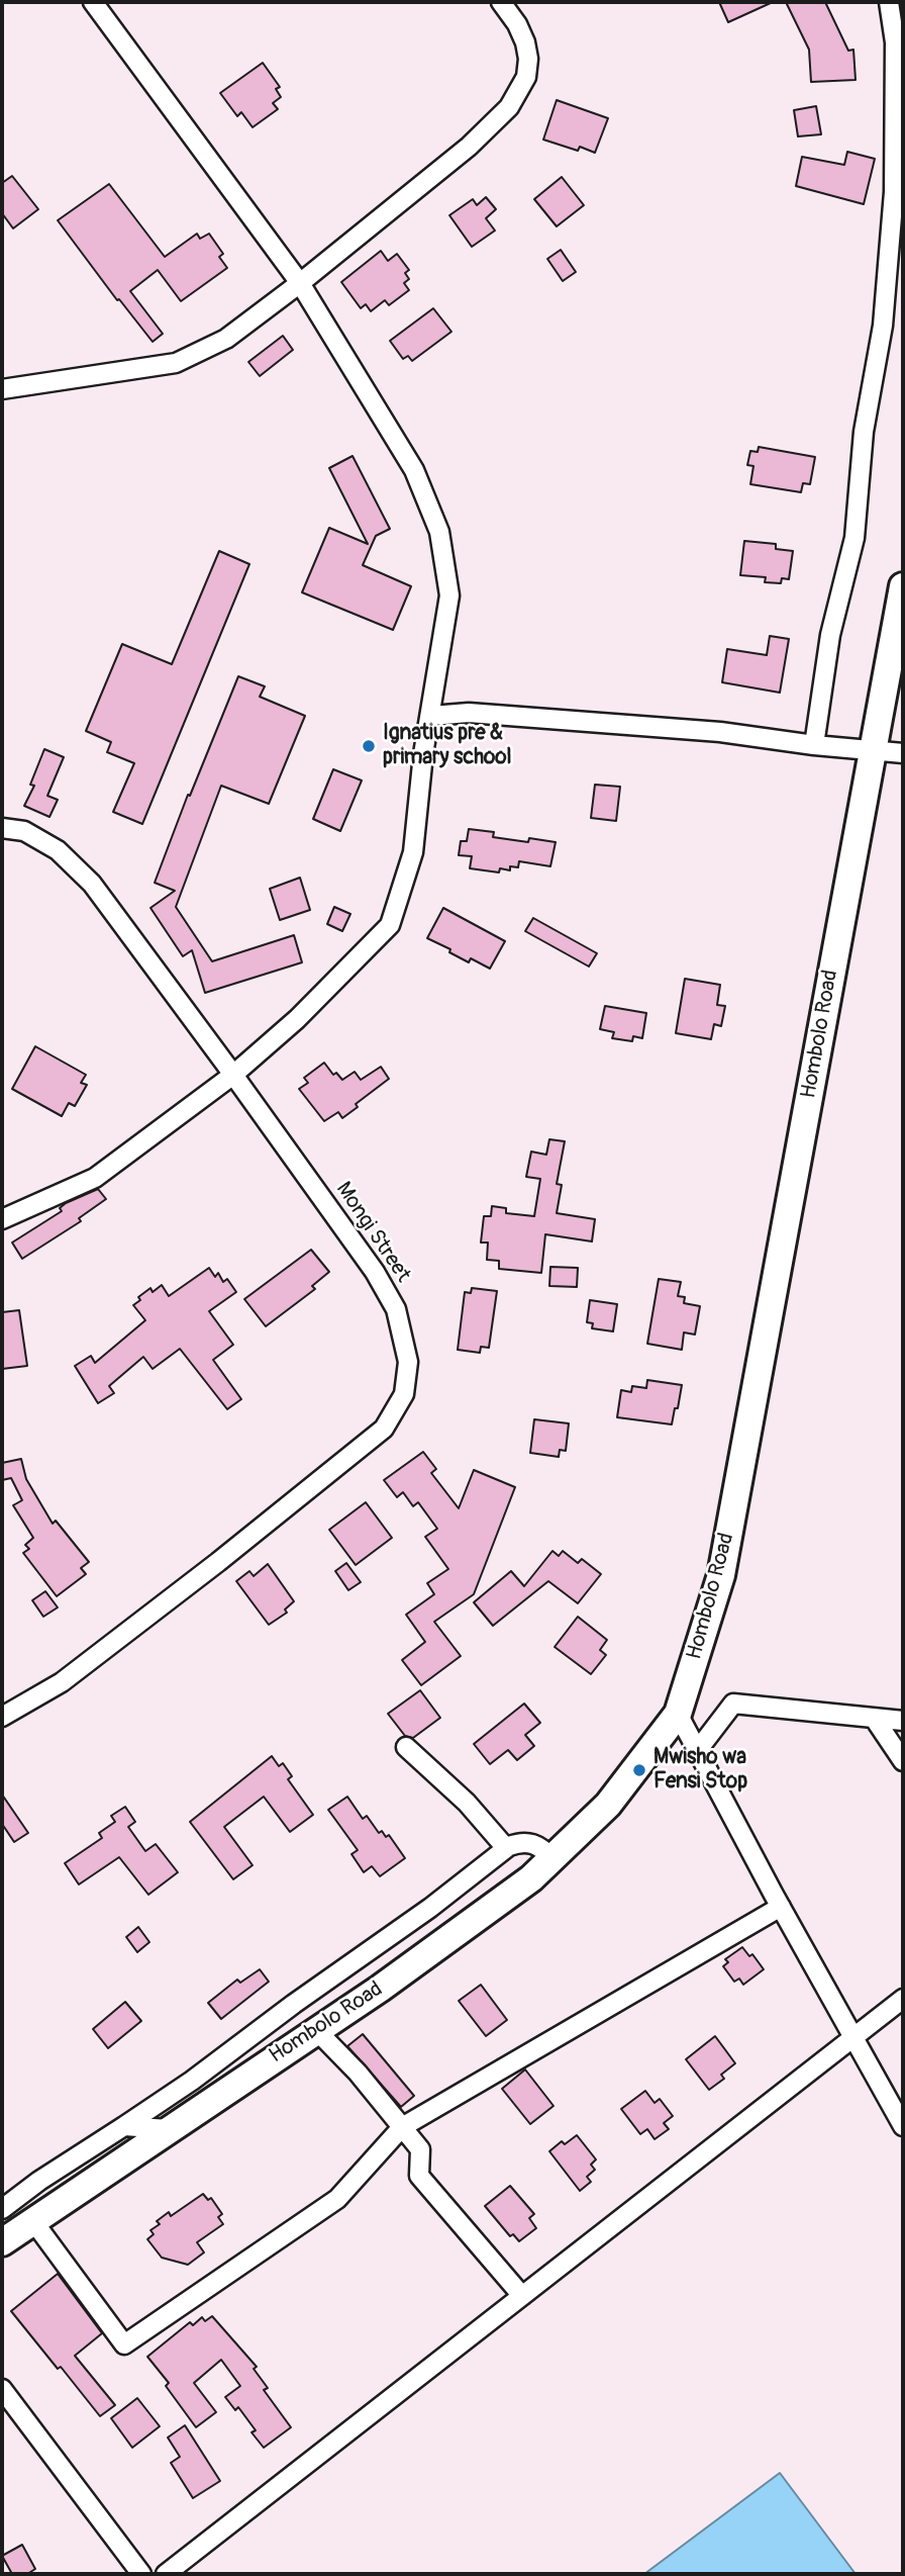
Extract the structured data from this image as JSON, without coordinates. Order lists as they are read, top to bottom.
{
  "streets": {
    "street": ["Hombolo Road", "Mongi Street"]
  },
  "places": ["Ignatius pre & primary school", "Mwisho wa Fensi Stop"]
}
